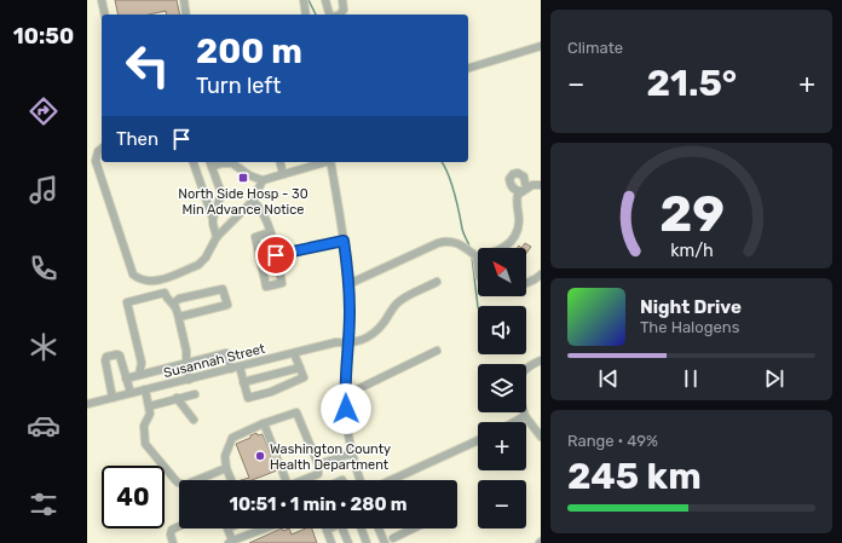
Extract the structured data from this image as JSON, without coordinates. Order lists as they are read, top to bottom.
{
  "streets": {
    "street": ["Susannah Street"]
  },
  "places": {
    "transit": ["North Side Hosp - 30 Min Advance Notice"],
    "other": ["Washington County Health Department"]
  },
  "north": "top left",
  "page": {
    "tabs": "10:50",
    "tile": [
      "Climate",
      ["Range · 49%", "245 km"]
    ],
    "turn": ["200 m", "Turn left"],
    "heat": ["−", "21.5°", "+"],
    "then": "Then",
    "map_buttons": ["+", "−"],
    "song": ["Night Drive", "The Halogens"],
    "limit": "40",
    "trip": "10:51 · 1 min · 280 m",
    "gauge": ["29", "km/h"]
  }
}
